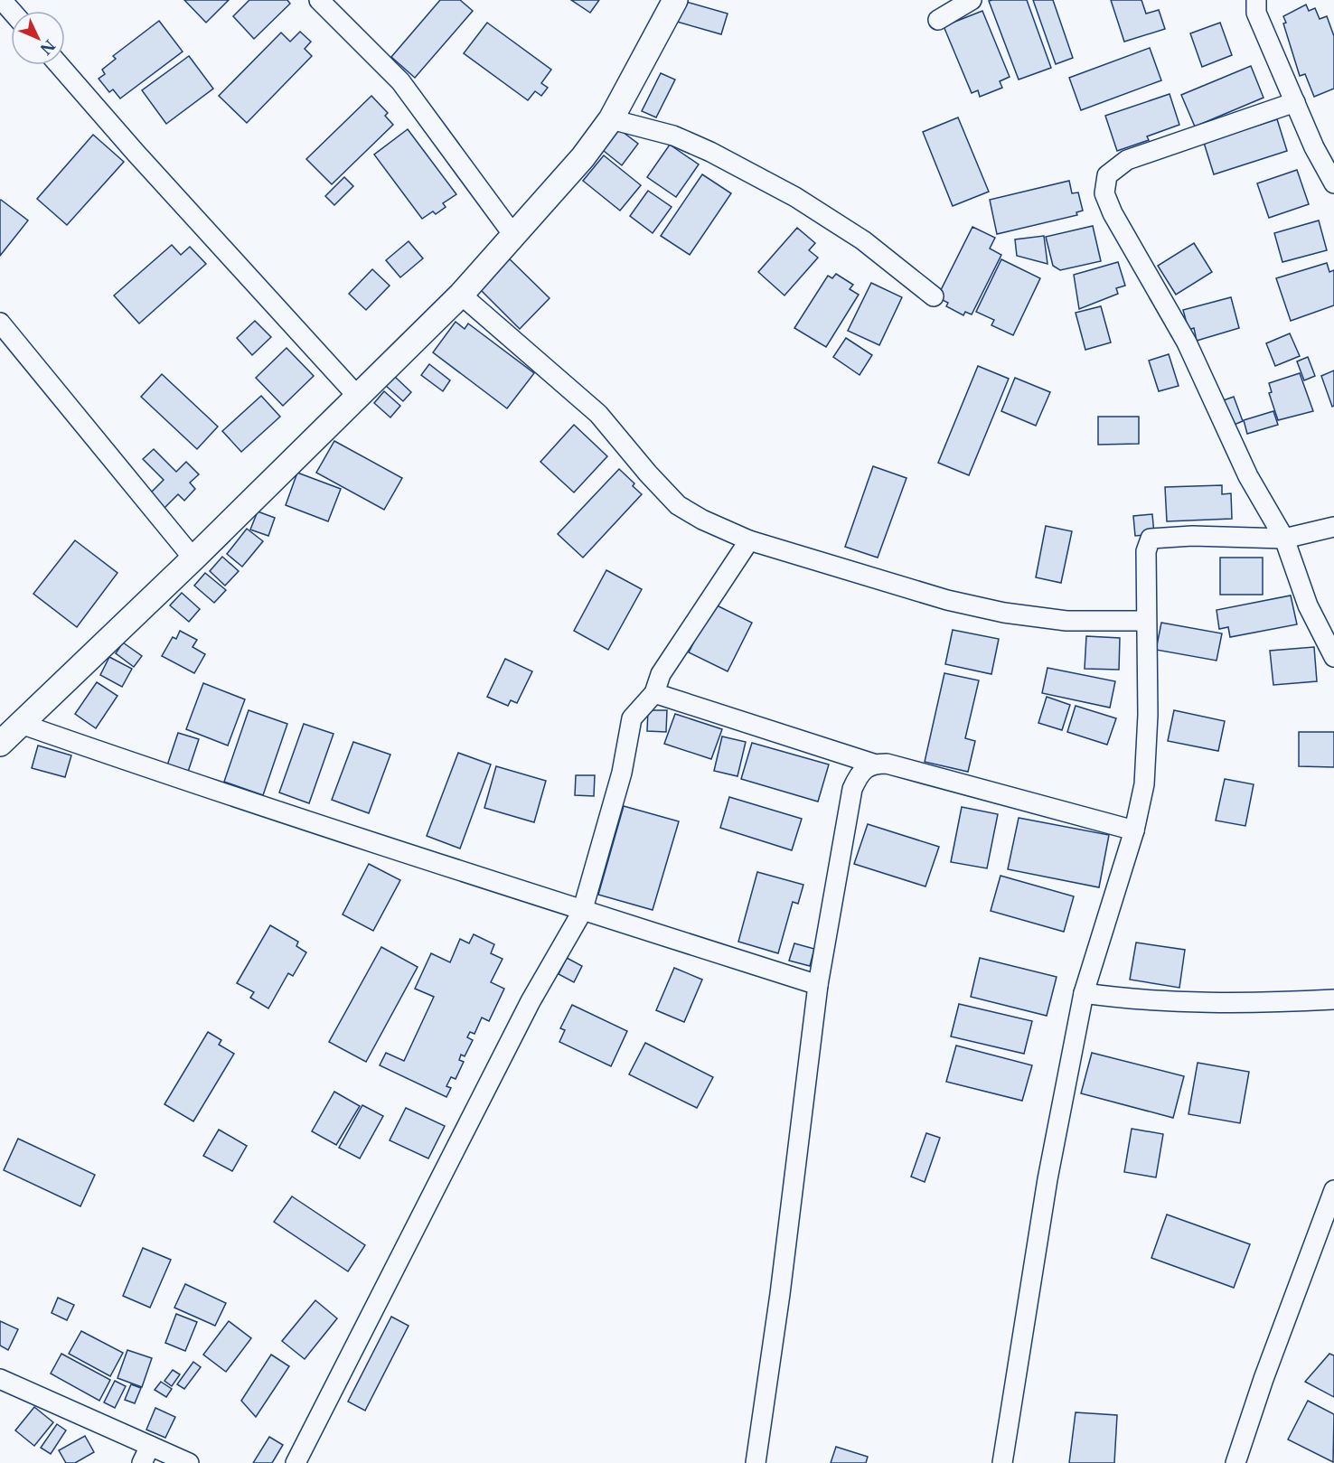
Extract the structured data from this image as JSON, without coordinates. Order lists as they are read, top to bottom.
{
  "north": "bottom right"
}
